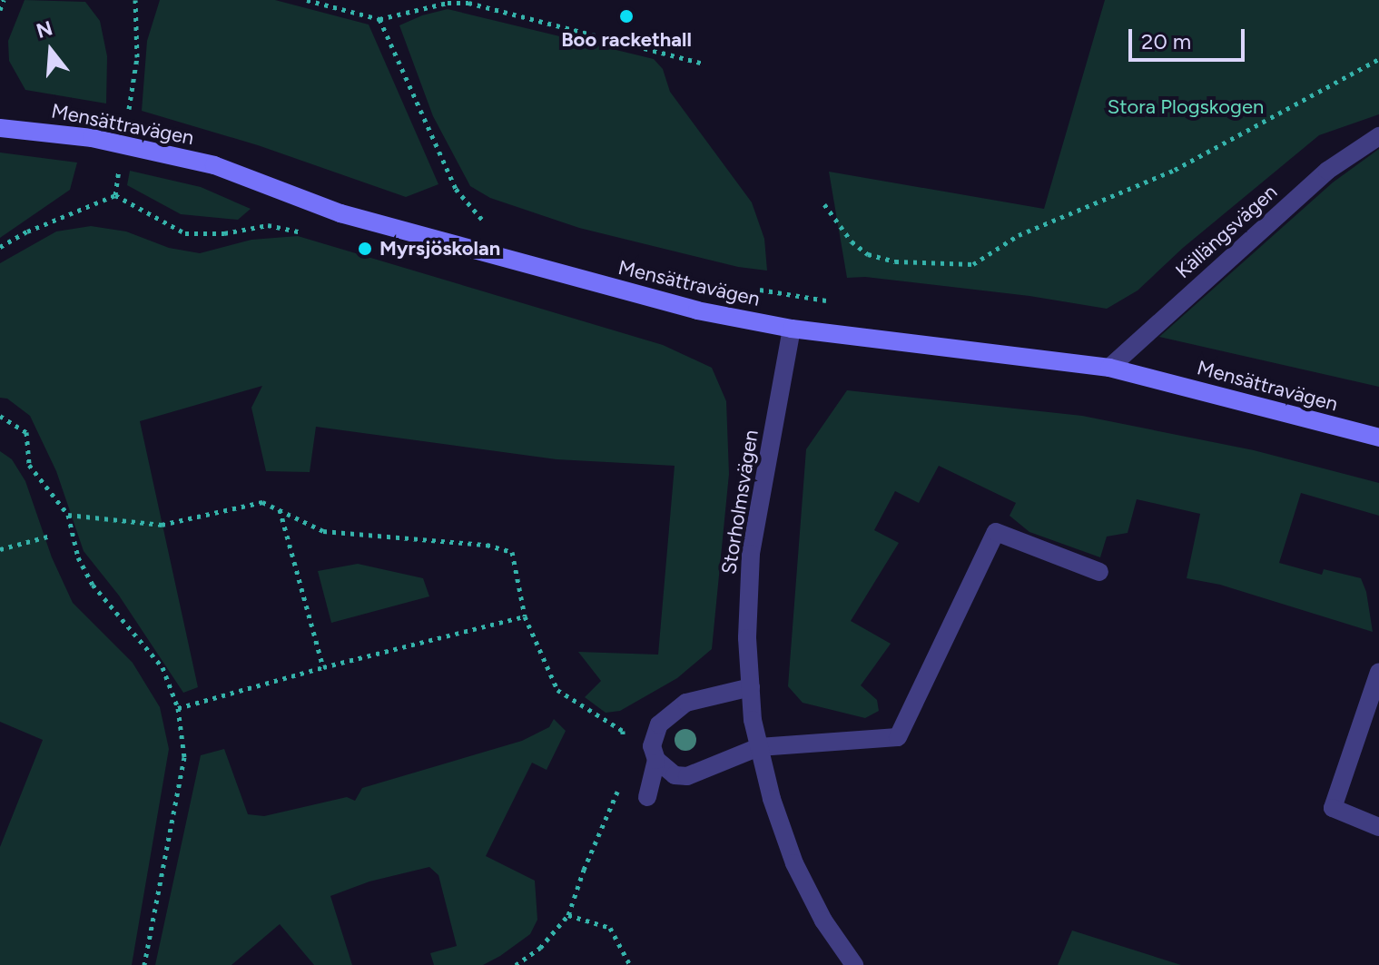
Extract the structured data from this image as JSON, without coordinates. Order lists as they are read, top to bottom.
{
  "streets": {
    "street": ["Mensättravägen", "Källängsvägen", "Storholmsvägen"]
  },
  "crossings": [
    ["Mensättravägen", "Källängsvägen"],
    ["Mensättravägen", "Storholmsvägen"]
  ],
  "parks": ["Stora Plogskogen"],
  "places": ["Boo rackethall", "Myrsjöskolan"],
  "scale_bar": "20 m",
  "north": "top"
}
